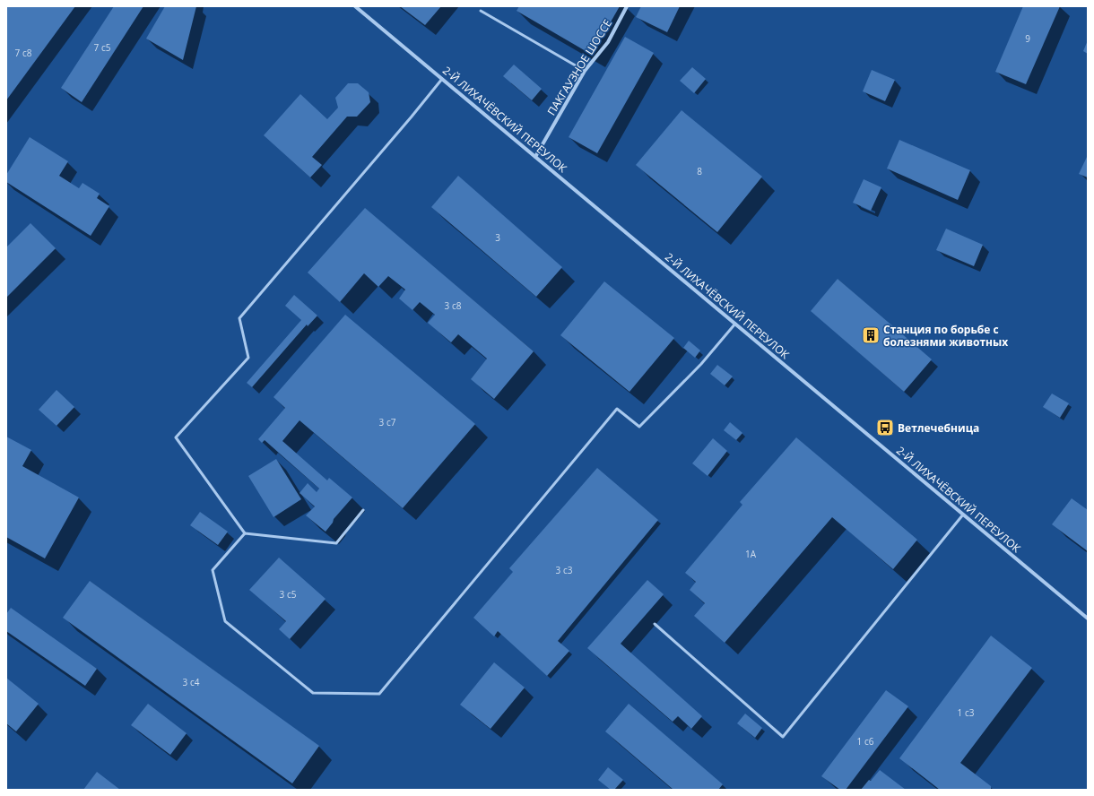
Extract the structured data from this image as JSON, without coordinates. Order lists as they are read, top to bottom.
{
  "streets": {
    "street": ["ПАКГАУЗНОЕ ШОССЕ", "2-Й ЛИХАЧЁВСКИЙ ПЕРЕУЛОК"]
  },
  "crossings": [
    ["ПАКГАУЗНОЕ ШОССЕ", "2-Й ЛИХАЧЁВСКИЙ ПЕРЕУЛОК"]
  ],
  "places": {
    "building": ["Станция по борьбе с болезнями животных"],
    "bus stop": ["Ветлечебница"]
  },
  "house_numbers": [
    "9",
    "7 с5",
    "7 с8",
    "8",
    "3",
    "3 с8",
    "3 с7",
    "1А",
    "3 с3",
    "3 с5",
    "3 с4",
    "1 с3",
    "1 с6"
  ]
}
